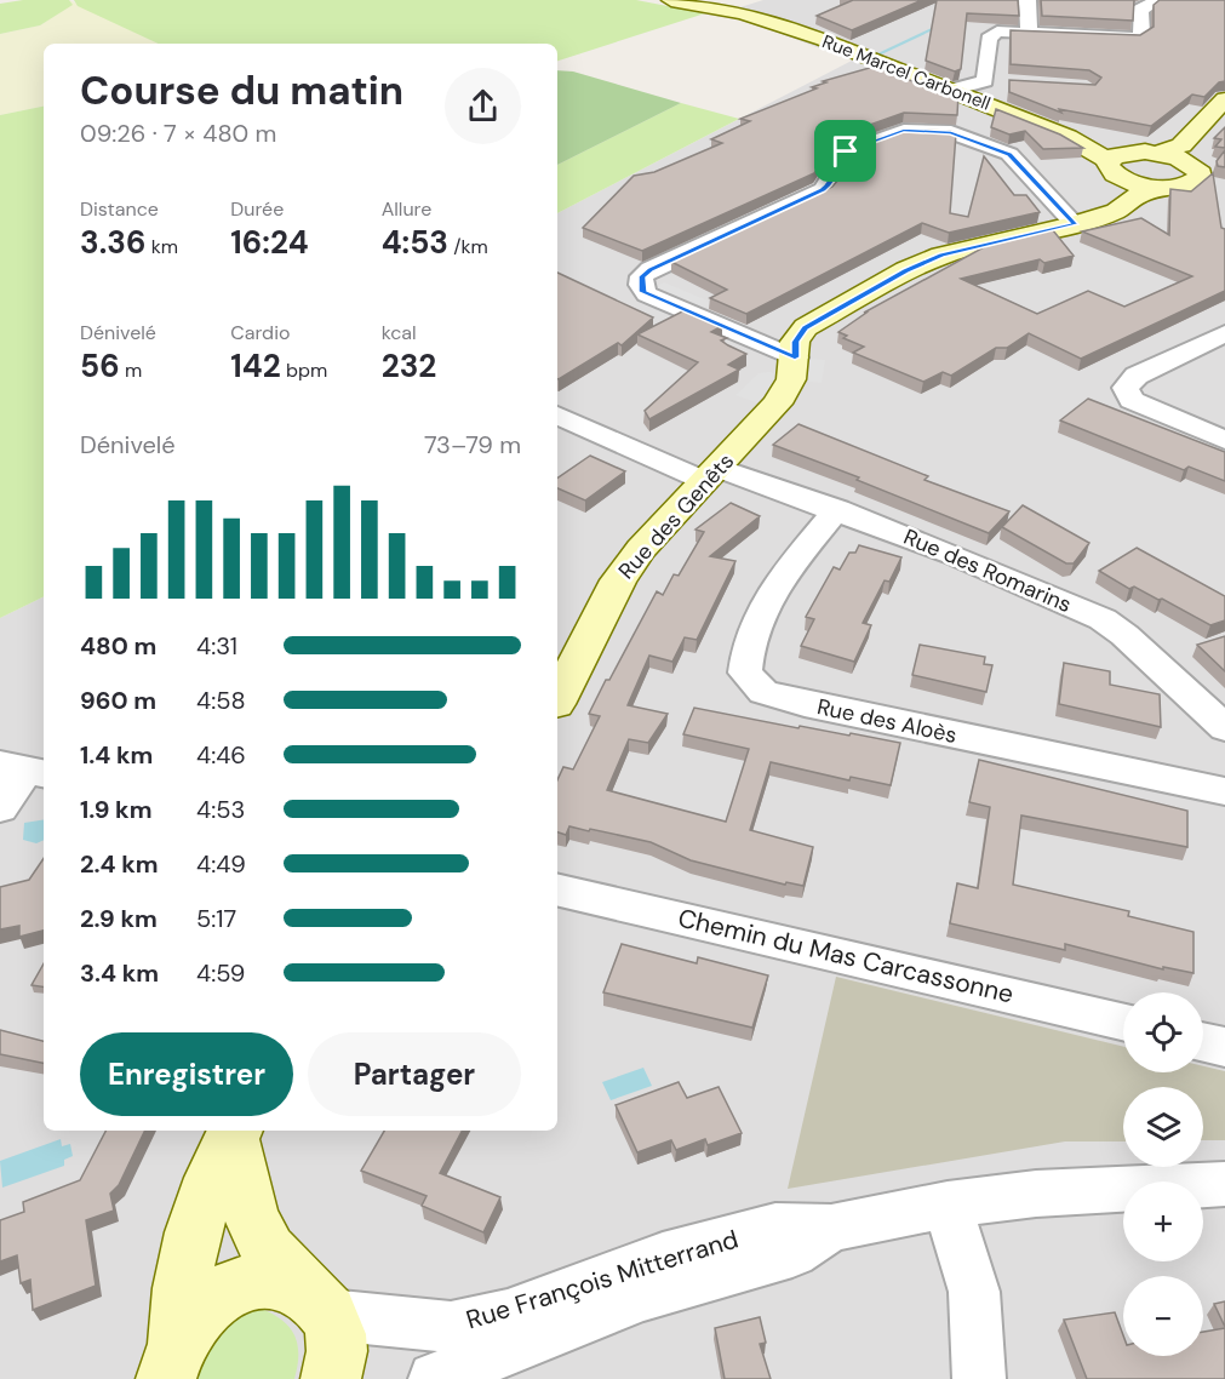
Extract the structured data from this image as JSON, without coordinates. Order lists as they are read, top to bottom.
{
  "streets": {
    "street": [
      "Rue Marcel Carbonell",
      "Rue des Genêts",
      "Rue des Romarins",
      "Rue des Aloès",
      "Chemin du Mas Carcassonne",
      "Rue François Mitterrand"
    ]
  },
  "crossings": [
    ["Rue Marcel Carbonell", "Rue des Genêts"],
    ["Rue des Genêts", "Rue des Romarins"],
    ["Rue des Romarins", "Rue des Aloès"]
  ],
  "page": {
    "heading": ["Course du matin", "09:26 · 7 × 480 m"],
    "stats": [
      ["Distance", "3.36 km"],
      ["Durée", "16:24"],
      ["Allure", "4:53 /km"],
      ["Dénivelé", "56 m"],
      ["Cardio", "142 bpm"],
      ["kcal", "232"]
    ],
    "chart": ["Dénivelé", "73–79 m"],
    "list": [
      {
        "name": "480 m",
        "note": "4:31"
      },
      {
        "name": "960 m",
        "note": "4:58"
      },
      {
        "name": "1.4 km",
        "note": "4:46"
      },
      {
        "name": "1.9 km",
        "note": "4:53"
      },
      {
        "name": "2.4 km",
        "note": "4:49"
      },
      {
        "name": "2.9 km",
        "note": "5:17"
      },
      {
        "name": "3.4 km",
        "note": "4:59"
      }
    ],
    "map_buttons": ["+", "−"],
    "buttons": ["Enregistrer", "Partager"]
  }
}
